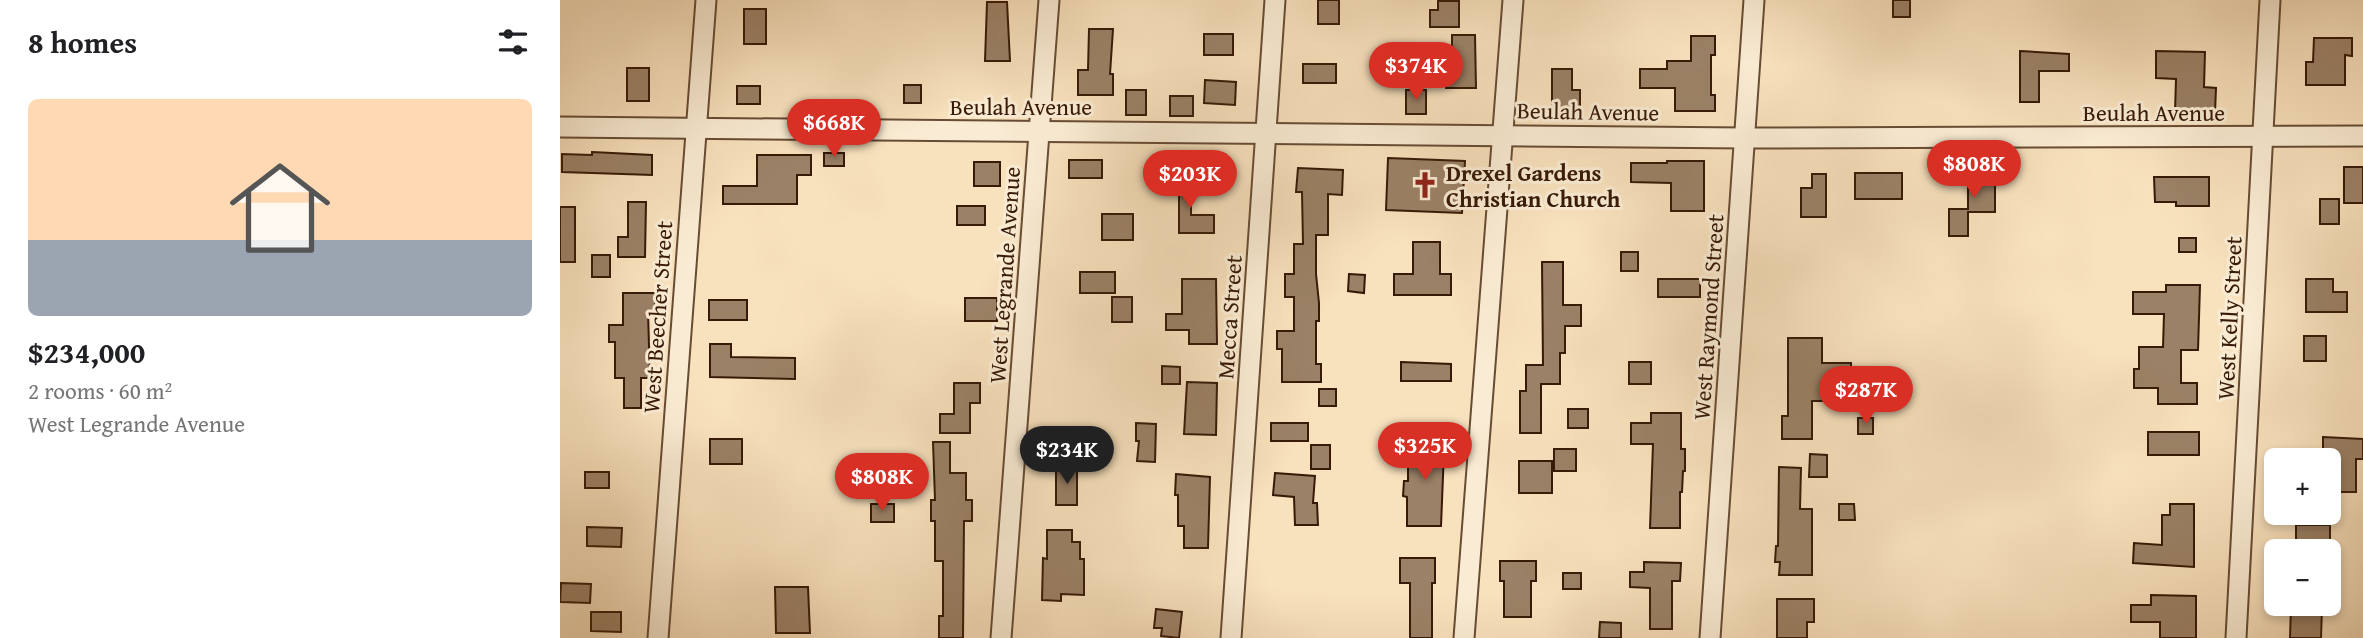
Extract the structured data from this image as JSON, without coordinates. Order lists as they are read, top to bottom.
{
  "streets": {
    "street": [
      "Beulah Avenue",
      "West Legrande Avenue",
      "West Beecher Street",
      "Mecca Street",
      "West Raymond Street",
      "West Kelly Street"
    ]
  },
  "crossings": [
    ["Beulah Avenue", "West Legrande Avenue"],
    ["Beulah Avenue", "West Beecher Street"],
    ["Beulah Avenue", "Mecca Street"],
    ["Beulah Avenue", "West Raymond Street"],
    ["Beulah Avenue", "West Kelly Street"]
  ],
  "places": {
    "church": ["Drexel Gardens Christian Church"]
  },
  "page": {
    "heading": "8 homes",
    "price": [
      "$374K",
      "$668K",
      "$808K",
      "$203K",
      "$287K",
      "$325K",
      "$234K",
      "$808K"
    ],
    "list": [
      {
        "name": "$234,000",
        "note": "2 rooms · 60 m² · West Legrande Avenue"
      }
    ],
    "map_buttons": ["+", "−"]
  }
}
